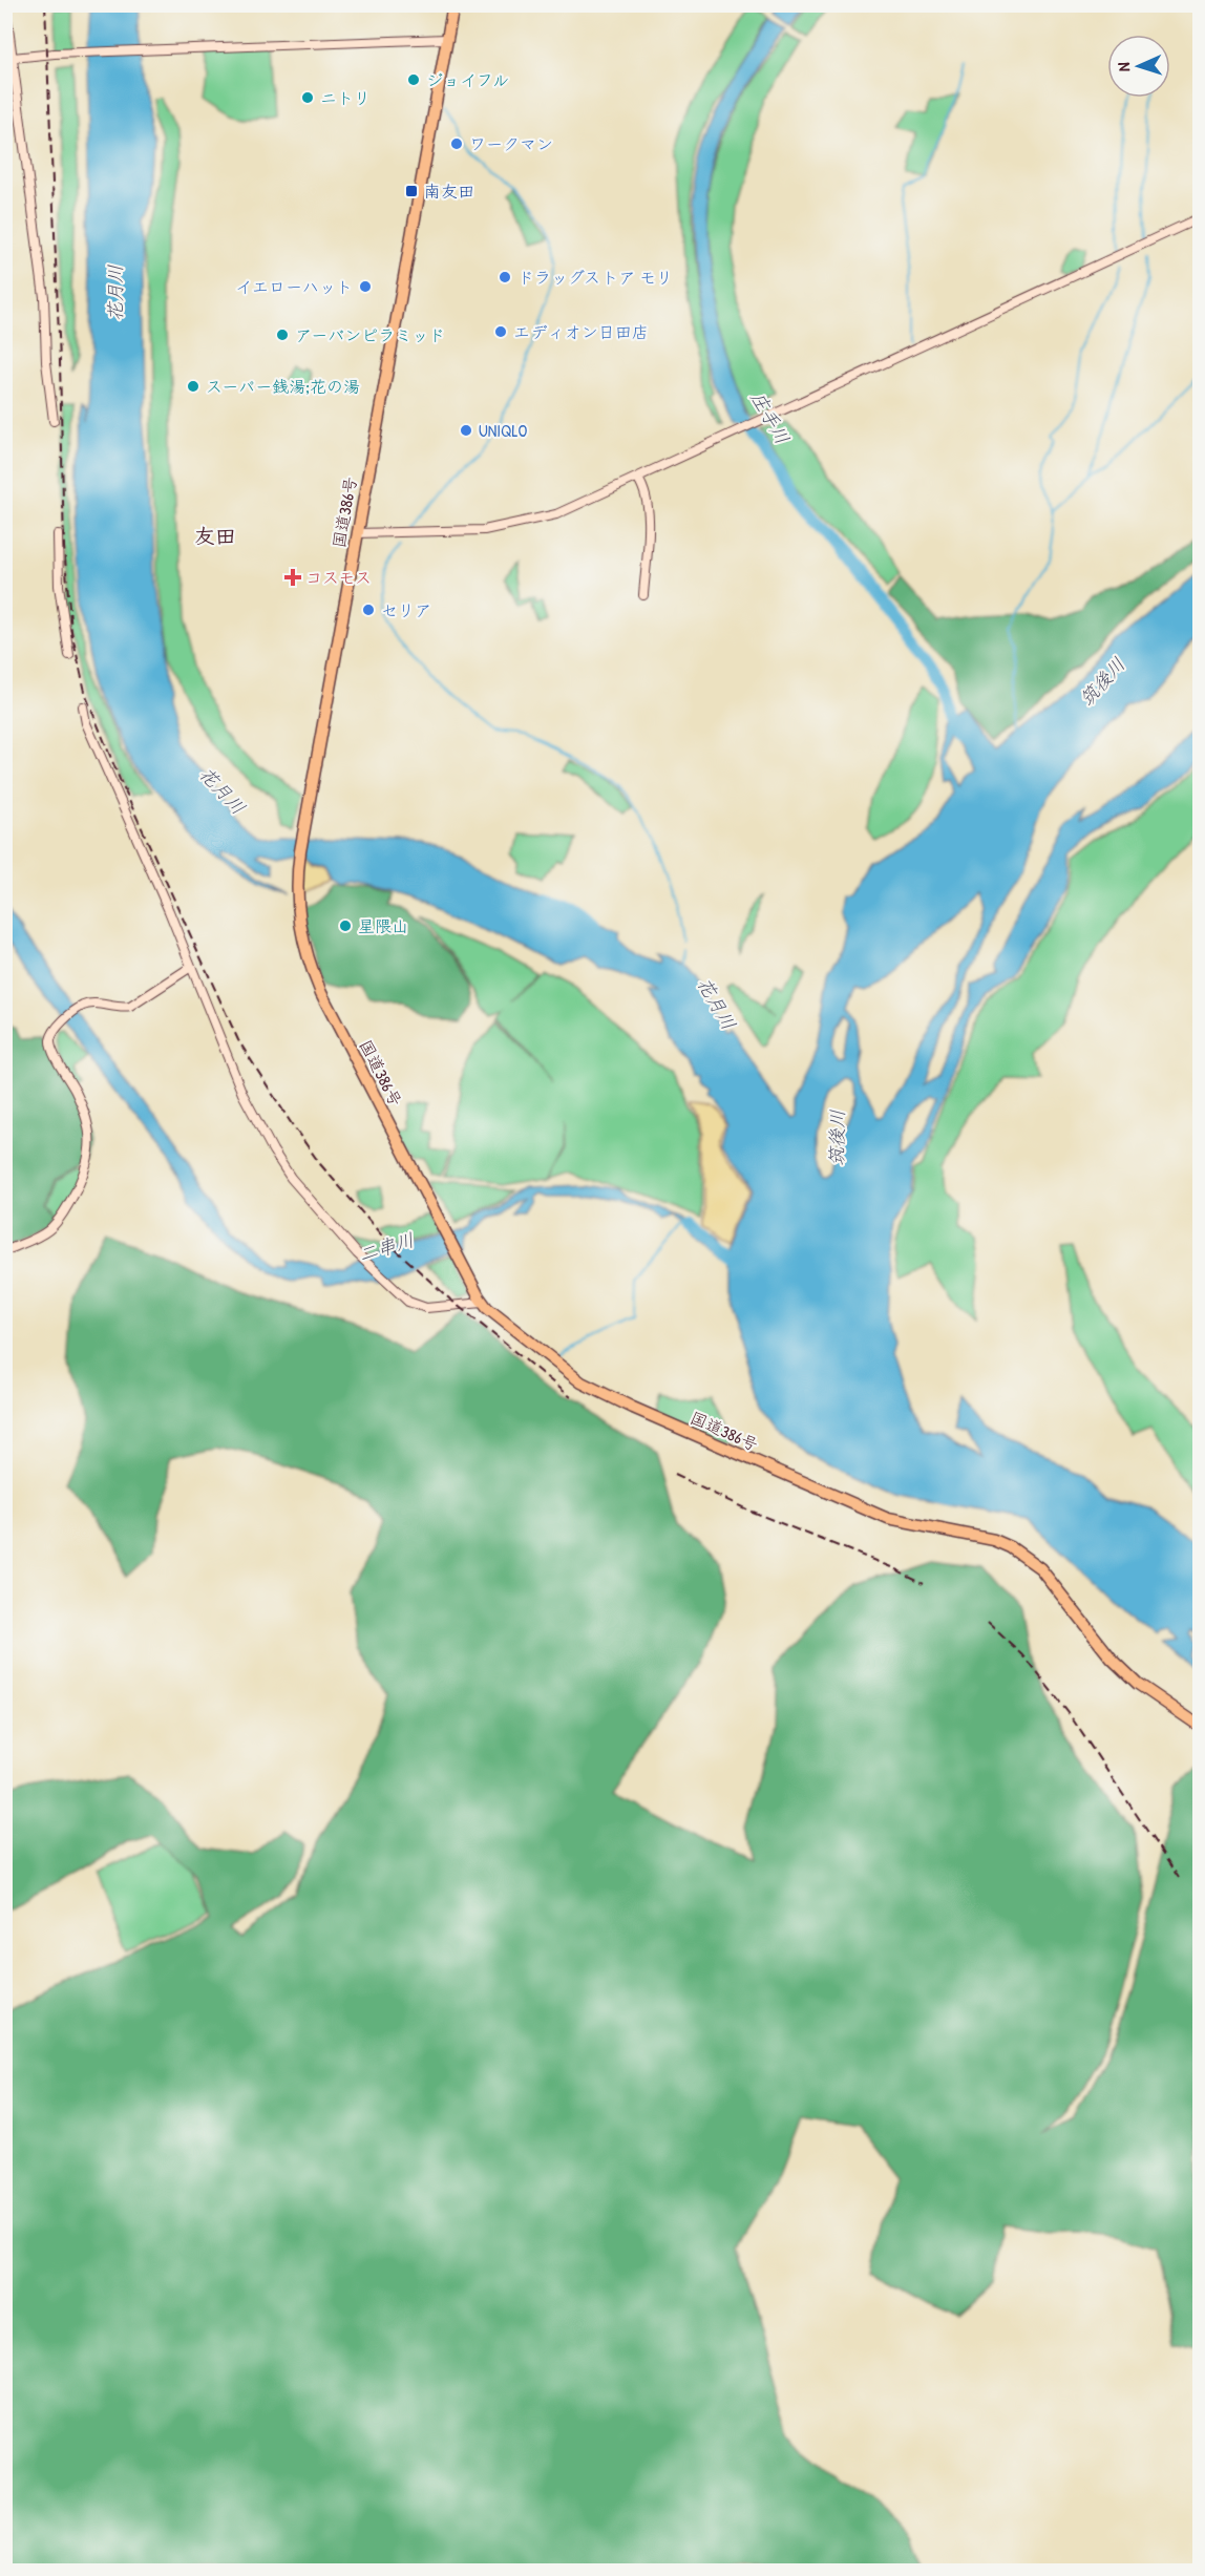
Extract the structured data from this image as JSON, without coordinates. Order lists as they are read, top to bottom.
{
  "streets": {
    "highway": ["国道386号"]
  },
  "districts": ["友田"],
  "water": [
    "花月川",
    "庄手川",
    "筑後川",
    "二串川"
  ],
  "places": {
    "other": [
      "ジョイフル",
      "ニトリ",
      "ワークマン",
      "ドラッグストア モリ",
      "イエローハット",
      "エディオン日田店",
      "アーバンピラミッド",
      "スーパー銭湯;花の湯",
      "UNIQLO",
      "セリア",
      "星隈山"
    ],
    "transit": ["南友田"],
    "health": ["コスモス"]
  },
  "north": "left"
}
